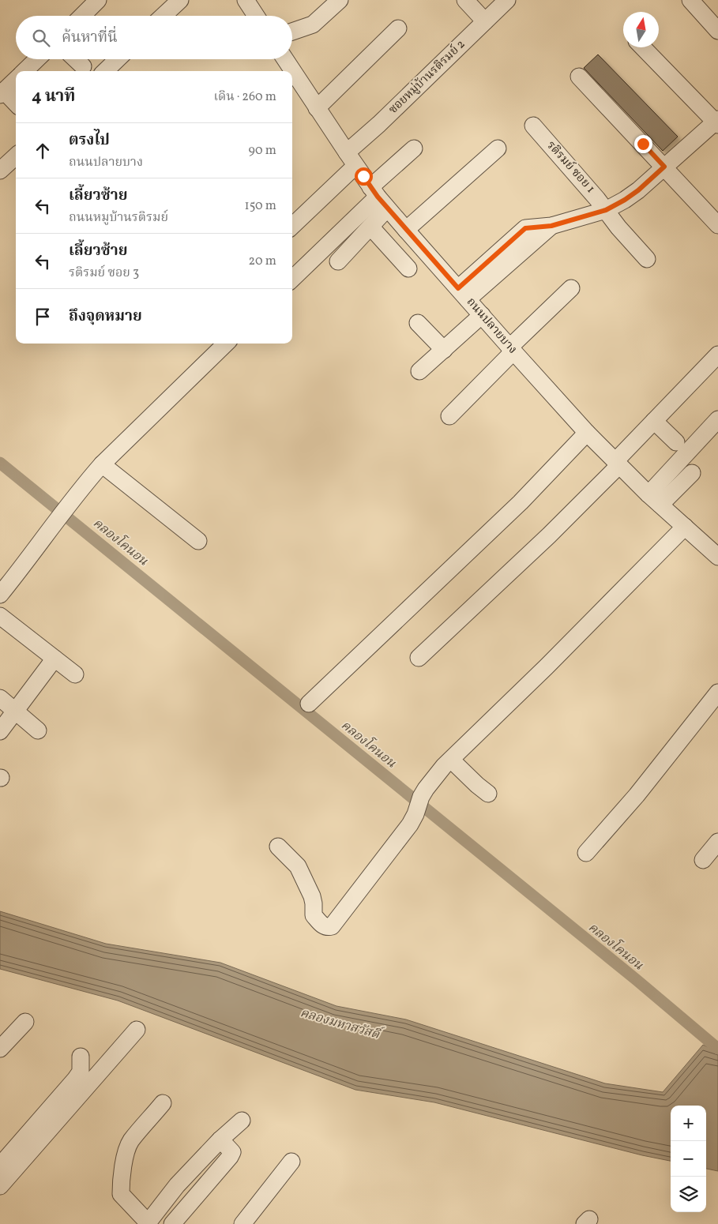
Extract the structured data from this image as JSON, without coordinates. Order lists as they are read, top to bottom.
{
  "streets": {
    "street": ["ซอยหมู่บ้านรติรมย์ 2", "รติรมย์ ซอย 1", "ถนนปลายบาง"]
  },
  "crossings": [
    ["ซอยหมู่บ้านรติรมย์ 2", "ถนนปลายบาง"]
  ],
  "water": ["คลองโคนอน", "คลองมหาสวัสดิ์"],
  "north": "top",
  "page": {
    "search": "ค้นหาที่นี่",
    "heading": ["4 นาที", "เดิน · 260 m"],
    "list": [
      ["ตรงไป", "ถนนปลายบาง", "90 m"],
      ["เลี้ยวซ้าย", "ถนนหมูบ้านรติรมย์", "150 m"],
      ["เลี้ยวซ้าย", "รติรมย์ ซอย 3", "20 m"],
      "ถึงจุดหมาย"
    ],
    "map_buttons": ["+", "−"]
  }
}
